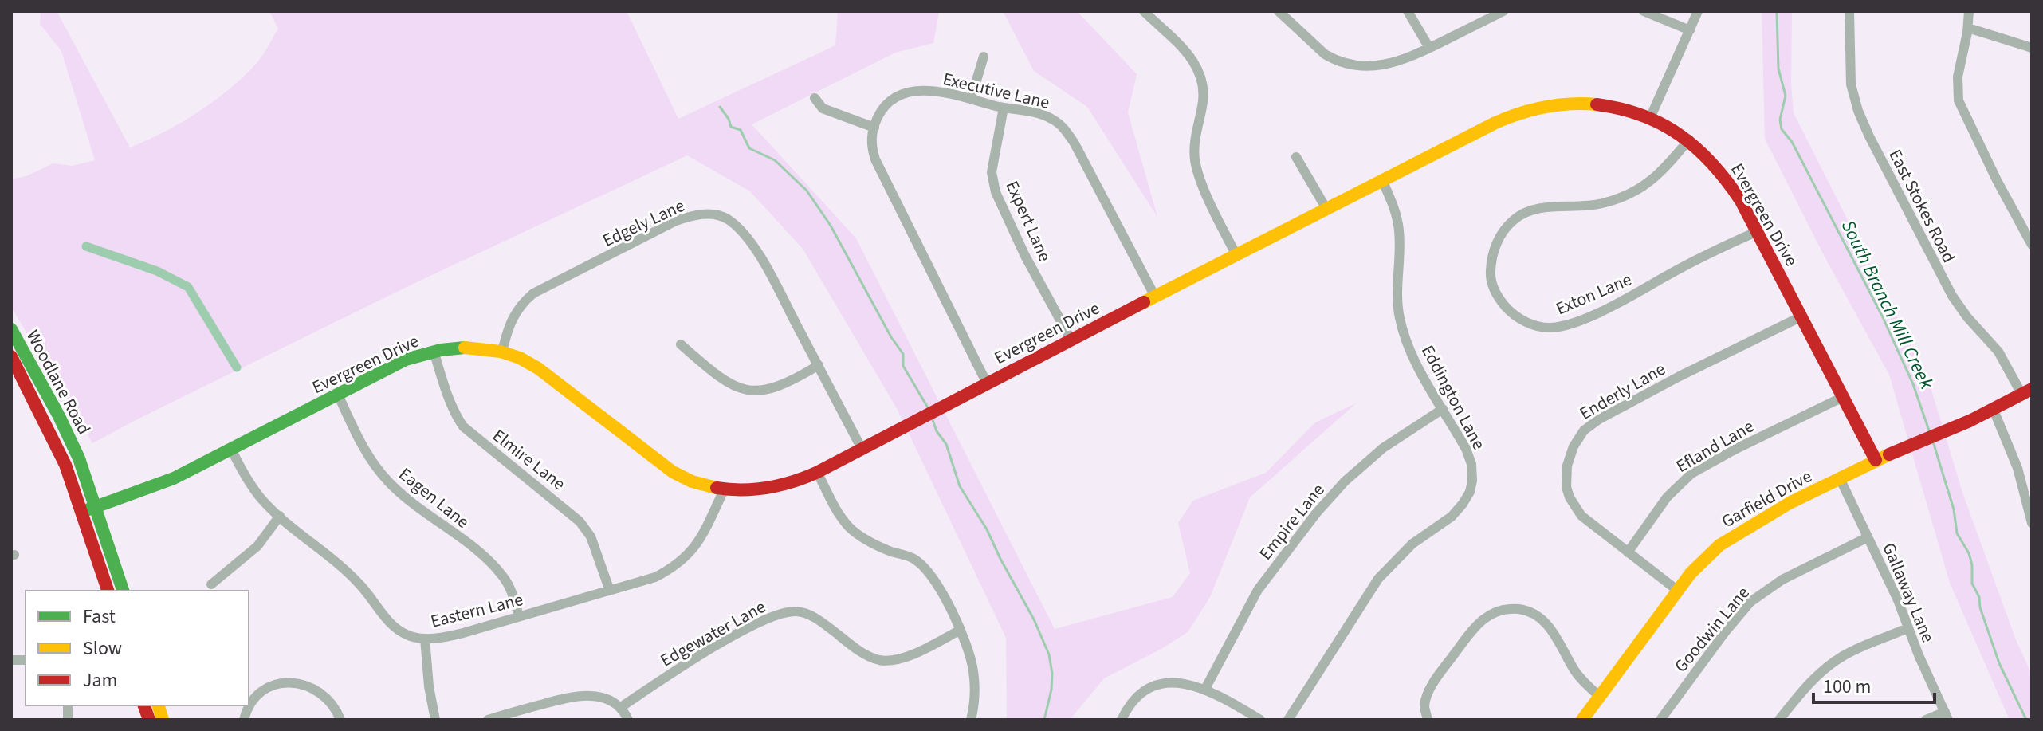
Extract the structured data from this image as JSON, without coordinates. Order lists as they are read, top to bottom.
{
  "streets": {
    "street": [
      "Executive Lane",
      "East Stokes Road",
      "Evergreen Drive",
      "Expert Lane",
      "Edgely Lane",
      "Exton Lane",
      "Woodlane Road",
      "Enderly Lane",
      "Eddington Lane",
      "Efland Lane",
      "Elmire Lane",
      "Eagen Lane",
      "Garfield Drive",
      "Empire Lane",
      "Gallaway Lane",
      "Eastern Lane",
      "Goodwin Lane",
      "Edgewater Lane"
    ]
  },
  "crossings": [
    ["Executive Lane", "Evergreen Drive"],
    ["Executive Lane", "Expert Lane"],
    ["East Stokes Road", "Garfield Drive"],
    ["Evergreen Drive", "Expert Lane"],
    ["Evergreen Drive", "Edgely Lane"],
    ["Evergreen Drive", "Exton Lane"],
    ["Evergreen Drive", "Woodlane Road"],
    ["Evergreen Drive", "Enderly Lane"],
    ["Evergreen Drive", "Eddington Lane"],
    ["Evergreen Drive", "Efland Lane"],
    ["Evergreen Drive", "Elmire Lane"],
    ["Evergreen Drive", "Eagen Lane"],
    ["Evergreen Drive", "Garfield Drive"],
    ["Evergreen Drive", "Eastern Lane"],
    ["Enderly Lane", "Efland Lane"],
    ["Enderly Lane", "Garfield Drive"],
    ["Eddington Lane", "Empire Lane"],
    ["Elmire Lane", "Eastern Lane"],
    ["Eagen Lane", "Eastern Lane"],
    ["Garfield Drive", "Gallaway Lane"],
    ["Gallaway Lane", "Goodwin Lane"]
  ],
  "water": ["South Branch Mill Creek"],
  "legend": ["Fast", "Slow", "Jam"],
  "scale_bar": "100 m"
}
